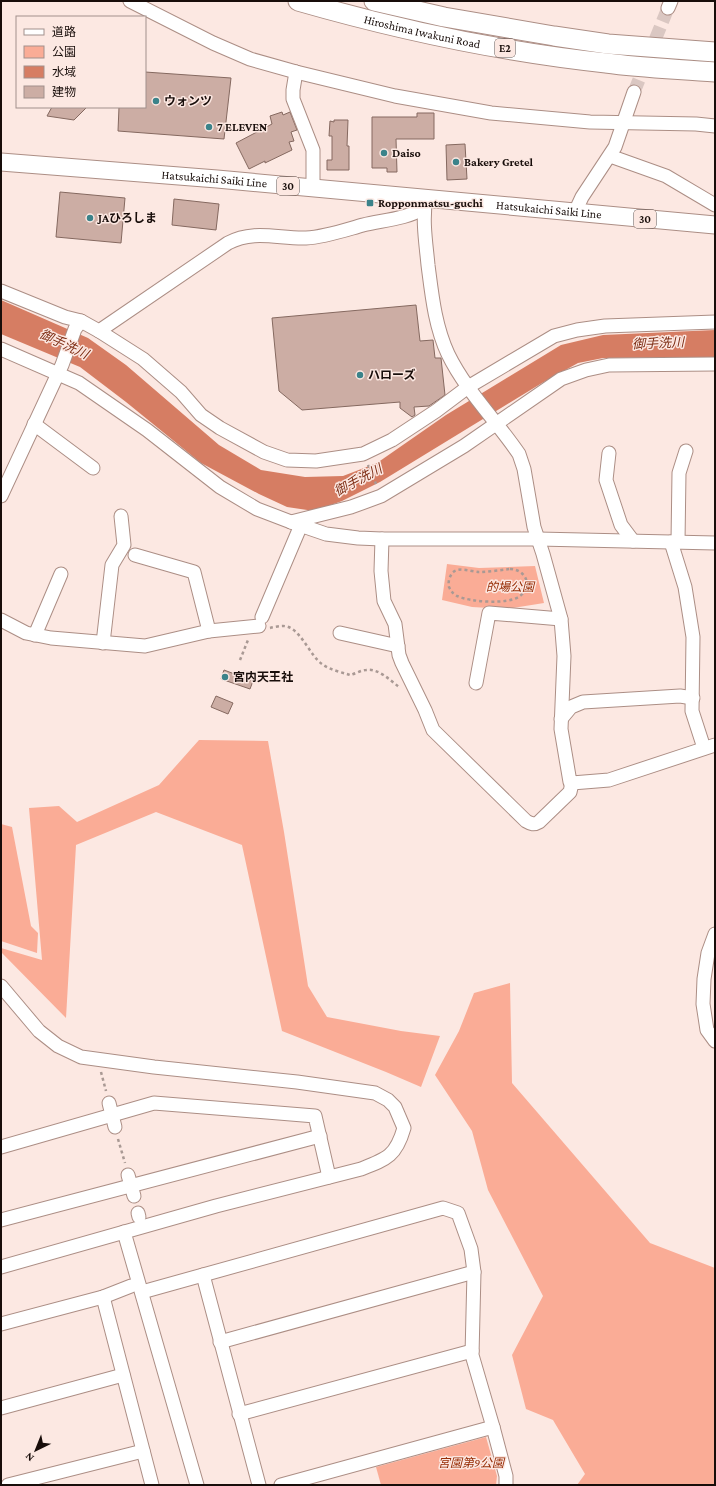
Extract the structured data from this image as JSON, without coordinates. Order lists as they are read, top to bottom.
{
  "streets": {
    "highway": ["Hiroshima Iwakuni Road", "E2"],
    "main road": ["Hatsukaichi Saiki Line", "30"]
  },
  "water": ["御手洗川"],
  "parks": ["的場公園", "宮園第9公園"],
  "places": {
    "other": [
      "ウォンツ",
      "7 ELEVEN",
      "Daiso",
      "Bakery Gretel",
      "JAひろしま",
      "ハローズ",
      "宮内天王社"
    ],
    "transit": ["Ropponmatsu-guchi"]
  },
  "legend": [
    "道路",
    "公園",
    "水域",
    "建物"
  ],
  "north": "bottom left"
}
